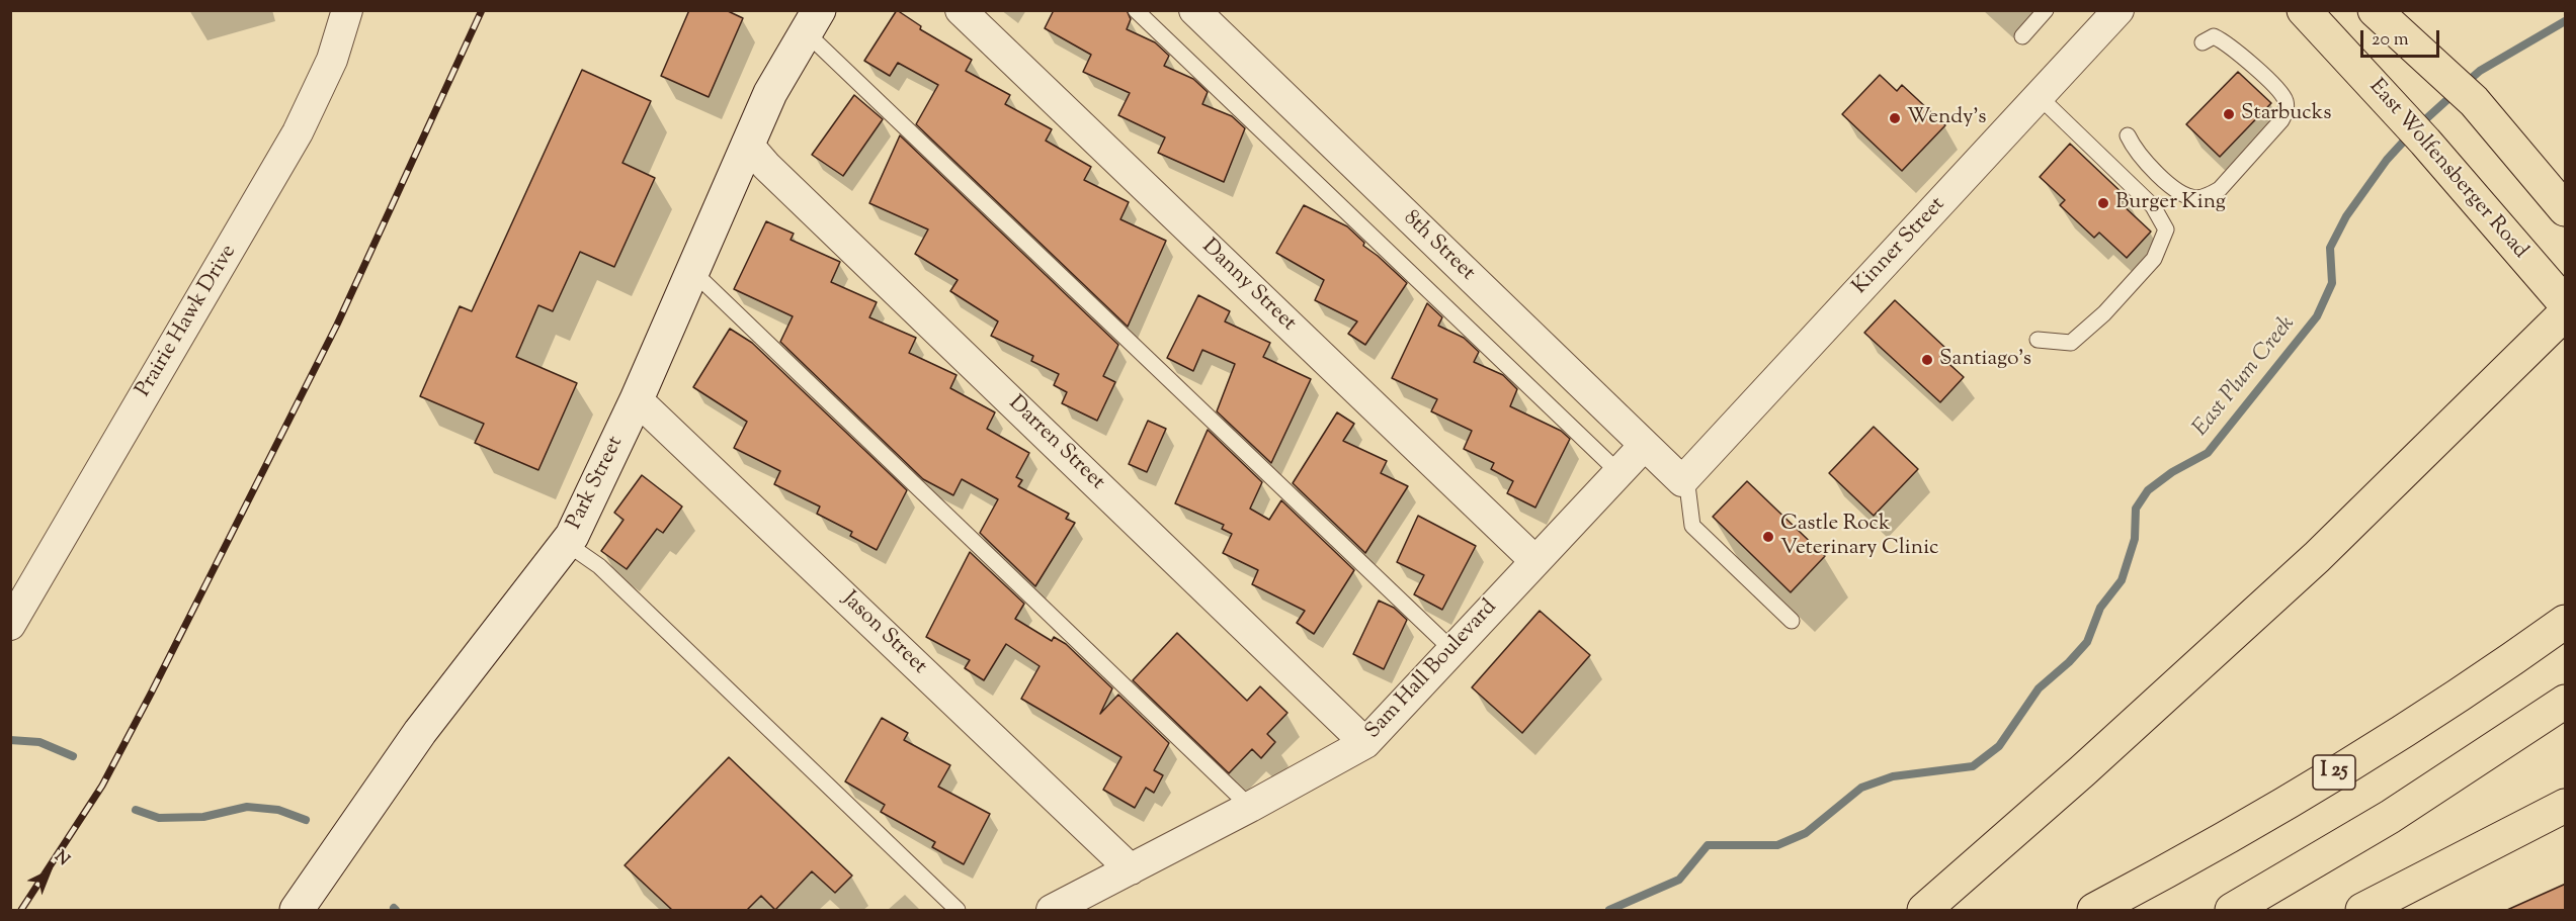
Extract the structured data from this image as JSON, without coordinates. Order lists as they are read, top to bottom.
{
  "streets": {
    "main road": ["East Wolfensberger Road", "I 25"],
    "street": [
      "8th Street",
      "Kinner Street",
      "Danny Street",
      "Prairie Hawk Drive",
      "Darren Street",
      "Park Street",
      "Jason Street",
      "Sam Hall Boulevard"
    ]
  },
  "crossings": [
    ["8th Street", "Kinner Street"],
    ["8th Street", "Sam Hall Boulevard"],
    ["Danny Street", "Sam Hall Boulevard"],
    ["Darren Street", "Park Street"],
    ["Darren Street", "Sam Hall Boulevard"],
    ["Park Street", "Jason Street"],
    ["Jason Street", "Sam Hall Boulevard"]
  ],
  "water": ["East Plum Creek"],
  "places": [
    "Starbucks",
    "Wendy's",
    "Burger King",
    "Santiago's",
    "Castle Rock Veterinary Clinic"
  ],
  "scale_bar": "20 m",
  "north": "top right"
}
